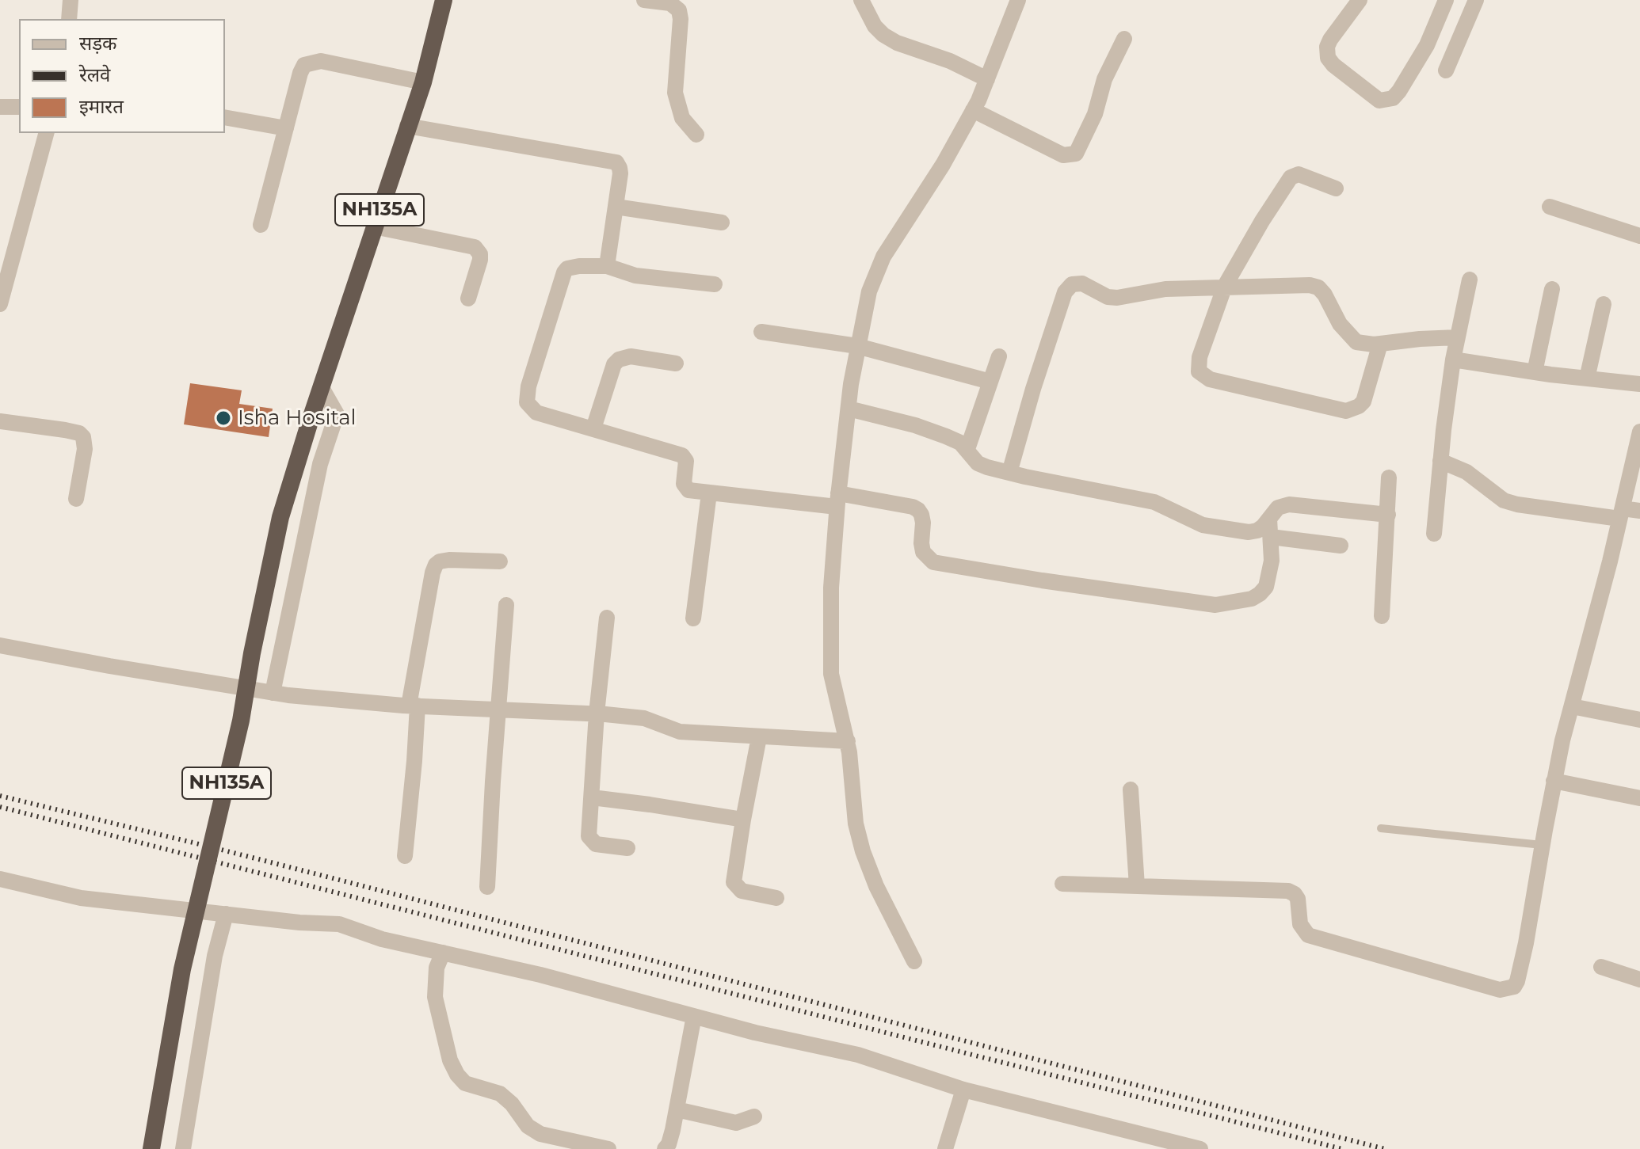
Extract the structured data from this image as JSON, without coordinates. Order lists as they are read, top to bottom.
{
  "streets": {
    "highway": ["NH135A"]
  },
  "places": ["Isha Hosital"],
  "legend": ["सड़क", "रेलवे", "इमारत"]
}
